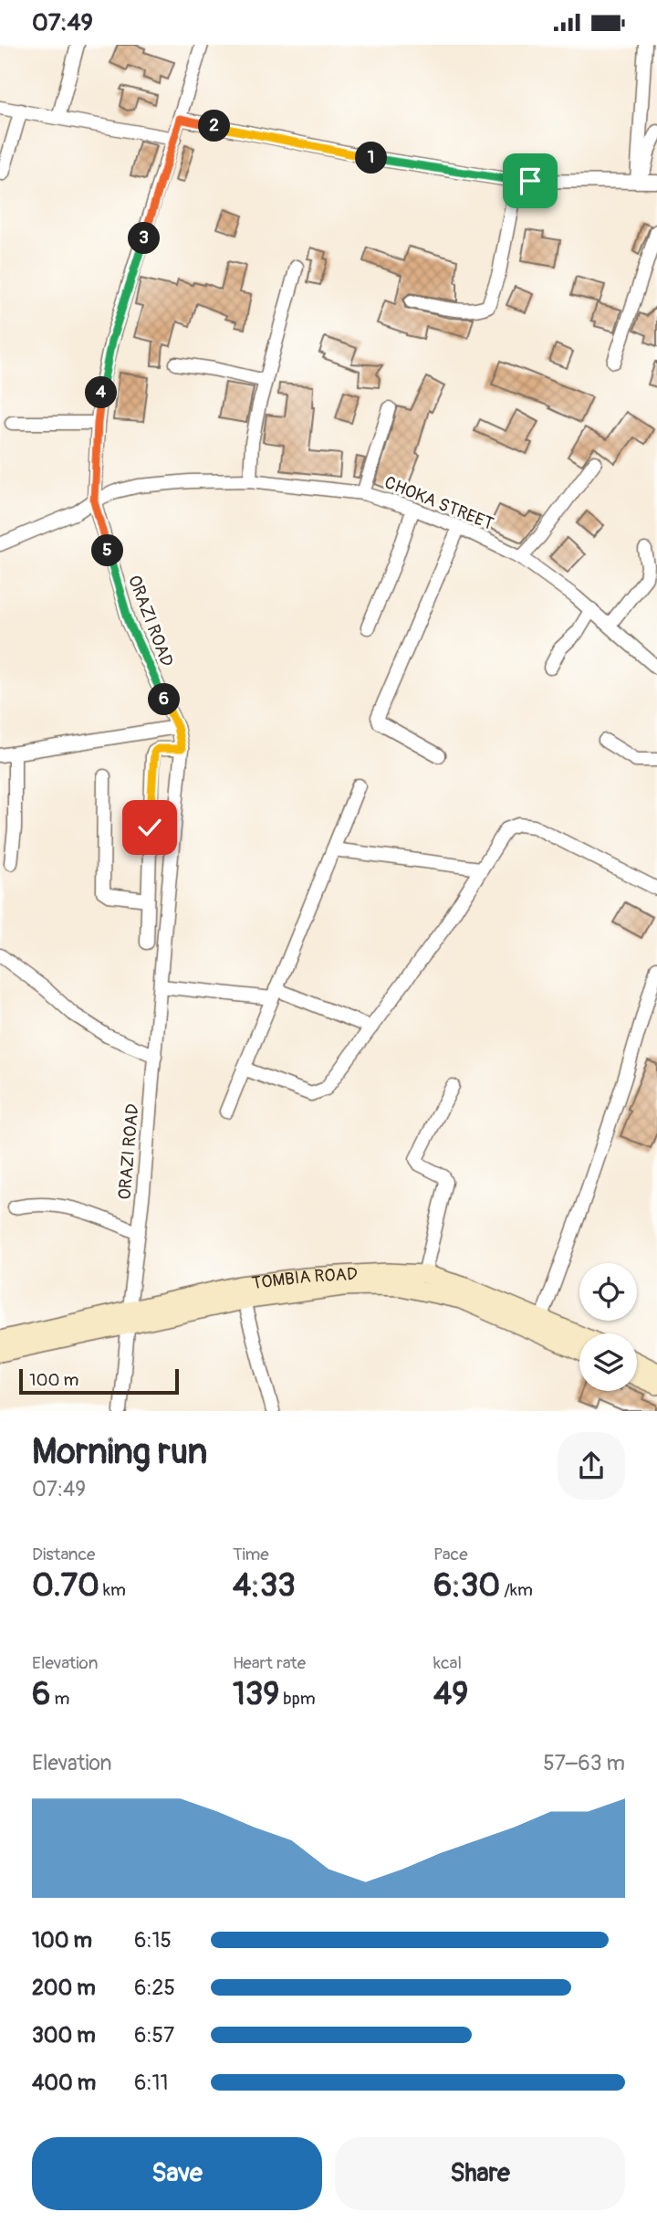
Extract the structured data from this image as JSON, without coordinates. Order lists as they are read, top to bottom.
{
  "streets": {
    "main road": ["TOMBIA ROAD"],
    "street": ["CHOKA STREET", "ORAZI ROAD"]
  },
  "crossings": [
    ["CHOKA STREET", "ORAZI ROAD"],
    ["ORAZI ROAD", "TOMBIA ROAD"]
  ],
  "scale_bar": "100 m",
  "page": {
    "status": "07:49",
    "pins": [
      "2",
      "1",
      "3",
      "4",
      "5",
      "6"
    ],
    "scale": "100 m",
    "heading": ["Morning run", "07:49"],
    "stats": [
      ["Distance", "0.70 km"],
      ["Time", "4:33"],
      ["Pace", "6:30 /km"],
      ["Elevation", "6 m"],
      ["Heart rate", "139 bpm"],
      ["kcal", "49"]
    ],
    "chart": ["Elevation", "57–63 m"],
    "list": [
      {
        "name": "100 m",
        "note": "6:15"
      },
      {
        "name": "200 m",
        "note": "6:25"
      },
      {
        "name": "300 m",
        "note": "6:57"
      },
      {
        "name": "400 m",
        "note": "6:11"
      }
    ],
    "buttons": ["Save", "Share"]
  }
}
